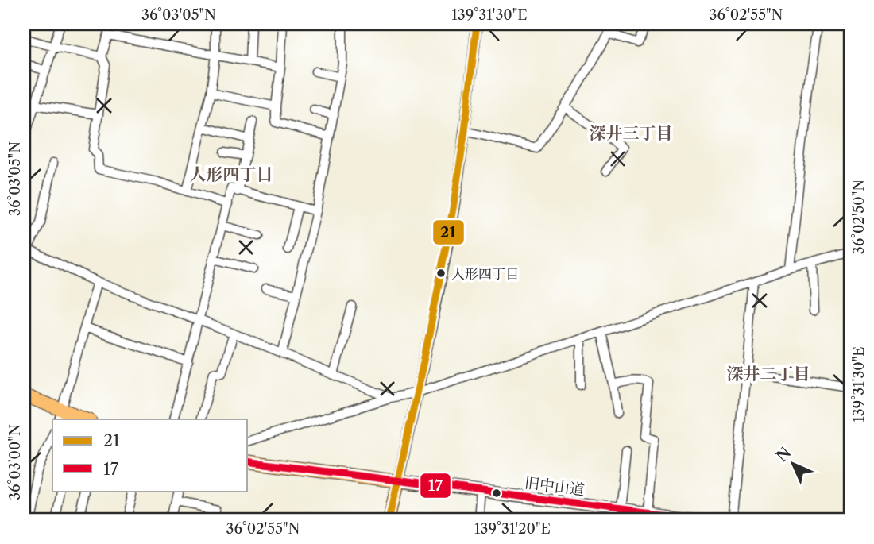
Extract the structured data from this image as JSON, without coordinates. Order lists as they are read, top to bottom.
{
  "streets": {
    "main road": ["旧中山道"]
  },
  "districts": ["深井三丁目", "人形四丁目", "深井二丁目"],
  "places": ["人形四丁目"],
  "lines": ["transit line 21", "transit line 17"],
  "legend": ["21", "17"],
  "north": "top left",
  "coordinates": [
    "36°03'05\"N",
    "139°31'30\"E",
    "36°02'55\"N",
    "36°02'50\"N",
    "36°03'00\"N",
    "139°31'20\"E"
  ]
}
